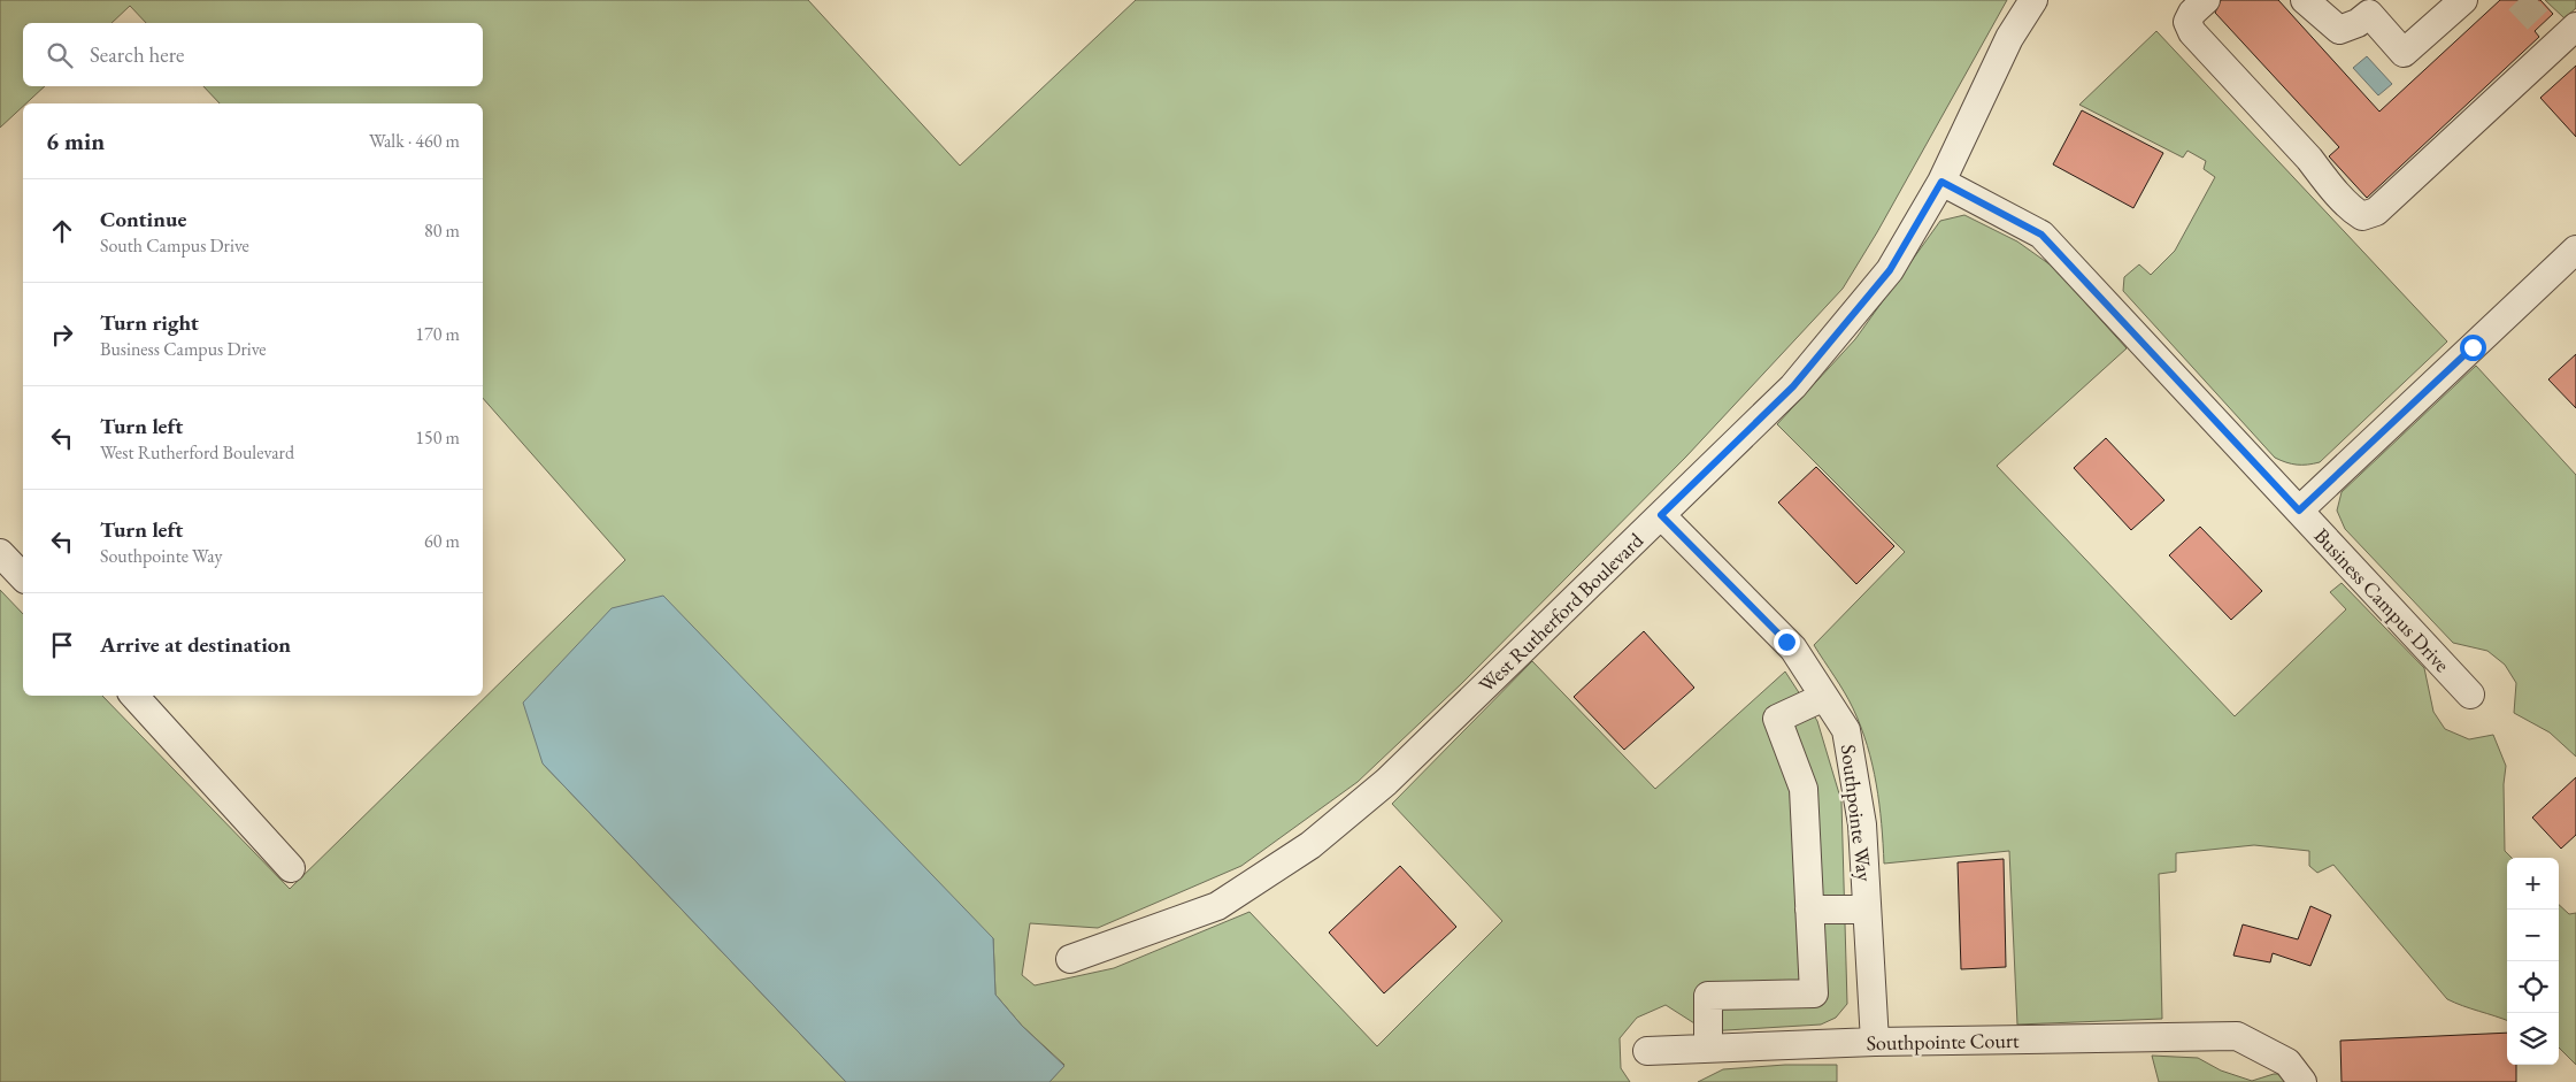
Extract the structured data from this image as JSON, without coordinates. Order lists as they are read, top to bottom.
{
  "streets": {
    "street": [
      "Business Campus Drive",
      "West Rutherford Boulevard",
      "Southpointe Way",
      "Southpointe Court"
    ]
  },
  "crossings": [
    ["Business Campus Drive", "West Rutherford Boulevard"],
    ["West Rutherford Boulevard", "Southpointe Way"],
    ["Southpointe Way", "Southpointe Court"]
  ],
  "page": {
    "search": "Search here",
    "heading": ["6 min", "Walk · 460 m"],
    "list": [
      ["Continue", "South Campus Drive", "80 m"],
      ["Turn right", "Business Campus Drive", "170 m"],
      ["Turn left", "West Rutherford Boulevard", "150 m"],
      ["Turn left", "Southpointe Way", "60 m"],
      "Arrive at destination"
    ],
    "map_buttons": ["+", "−"]
  }
}
